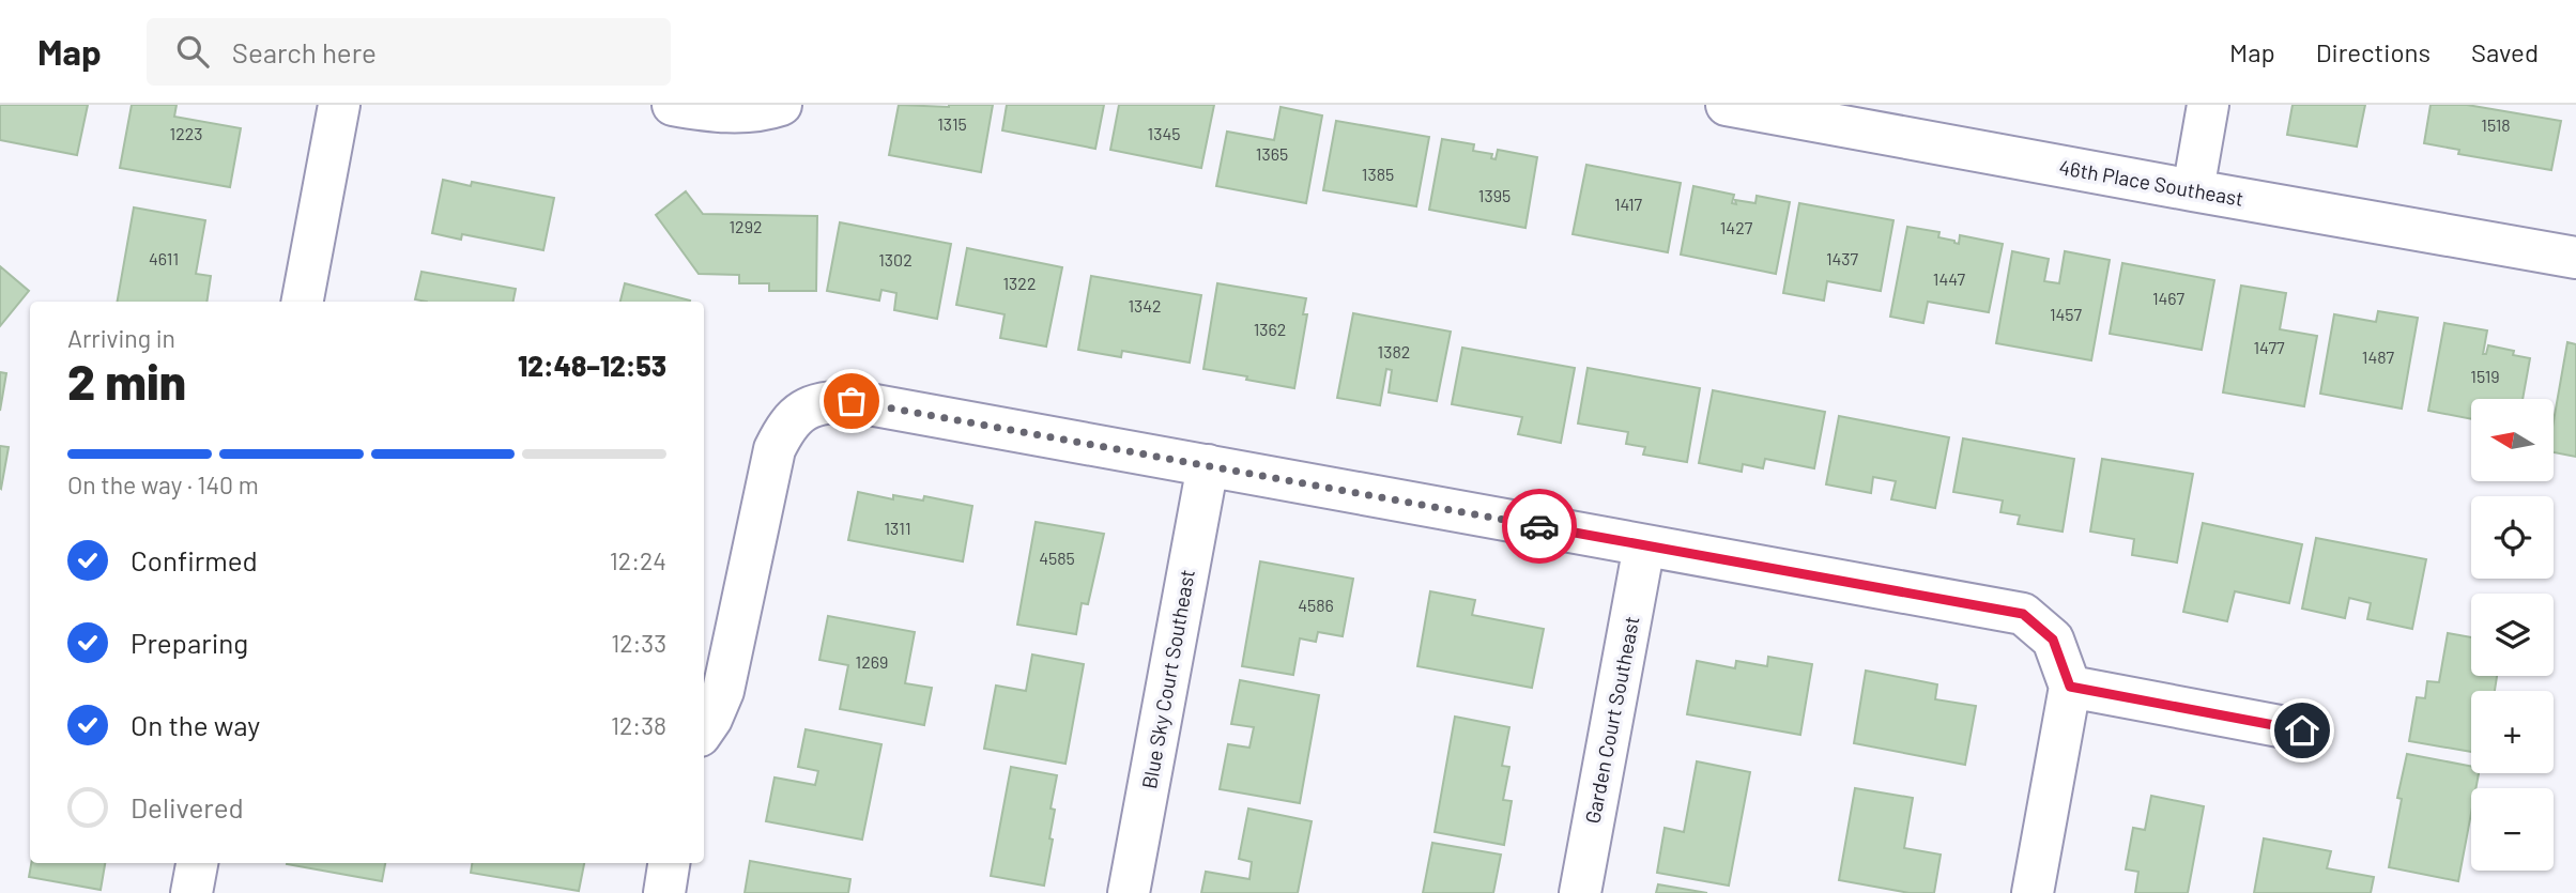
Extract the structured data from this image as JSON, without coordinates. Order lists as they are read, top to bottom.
{
  "streets": {
    "street": ["46th Place Southeast", "Blue Sky Court Southeast", "Garden Court Southeast"]
  },
  "house_numbers": [
    "1315",
    "1518",
    "1223",
    "1345",
    "1365",
    "1385",
    "1395",
    "1417",
    "1292",
    "1427",
    "4611",
    "1437",
    "1302",
    "1447",
    "1322",
    "1467",
    "1342",
    "1457",
    "1362",
    "1477",
    "1382",
    "1487",
    "1519",
    "1311",
    "4585",
    "4586",
    "1269"
  ],
  "north": "left",
  "page": {
    "header": "Map",
    "search": "Search here",
    "nav": ["Map", "Directions", "Saved"],
    "heading": ["2 min", "Arriving in", "12:48–12:53"],
    "map_buttons": ["+", "−"],
    "bar": "On the way · 140 m",
    "list": [
      ["Confirmed", "12:24"],
      ["Preparing", "12:33"],
      ["On the way", "12:38"],
      "Delivered"
    ]
  }
}
